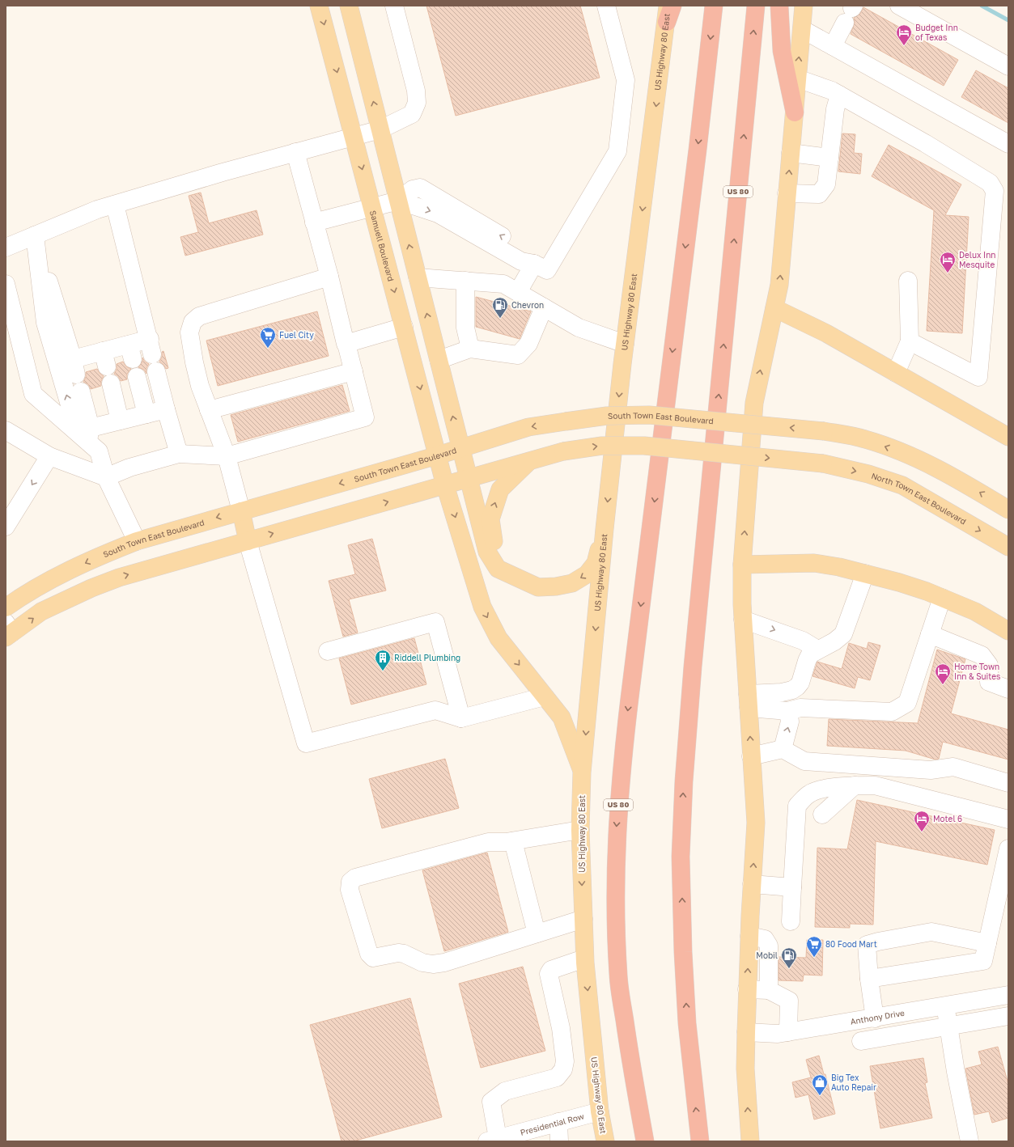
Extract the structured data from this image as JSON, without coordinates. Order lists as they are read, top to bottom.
{
  "streets": {
    "highway": ["US 80"],
    "main road": [
      "US Highway 80 East",
      "Samuell Boulevard",
      "South Town East Boulevard",
      "North Town East Boulevard"
    ],
    "street": ["Anthony Drive", "Presidential Row"]
  },
  "crossings": [
    ["US Highway 80 East", "Samuell Boulevard"],
    ["US Highway 80 East", "Presidential Row"],
    ["Samuell Boulevard", "South Town East Boulevard"]
  ],
  "places": {
    "hotel": [
      "Budget Inn of Texas",
      "Delux Inn Mesquite",
      "Home Town Inn & Suites",
      "Motel 6"
    ],
    "fuel station": ["Chevron", "Mobil"],
    "supermarket": ["Fuel City", "80 Food Mart"],
    "building": ["Riddell Plumbing"],
    "shop": ["Big Tex Auto Repair"]
  }
}
